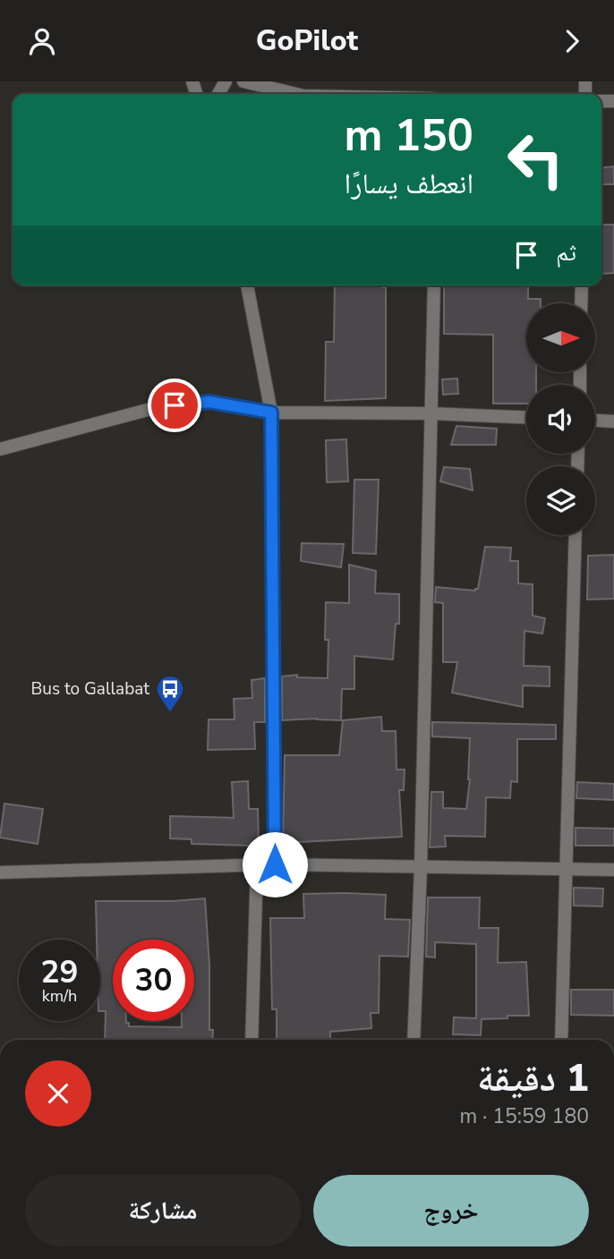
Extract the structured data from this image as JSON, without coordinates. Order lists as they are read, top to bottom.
{
  "places": {
    "bus stop": ["Bus to Gallabat"]
  },
  "north": "right",
  "page": {
    "header": "GoPilot",
    "turn": ["150 m", "انعطف يسارًا"],
    "then": "ثم",
    "speed": "29 km/h",
    "limit": "30",
    "heading": ["1 دقيقة", "180 m · 15:59"],
    "buttons": ["خروج", "مشاركة"]
  }
}
